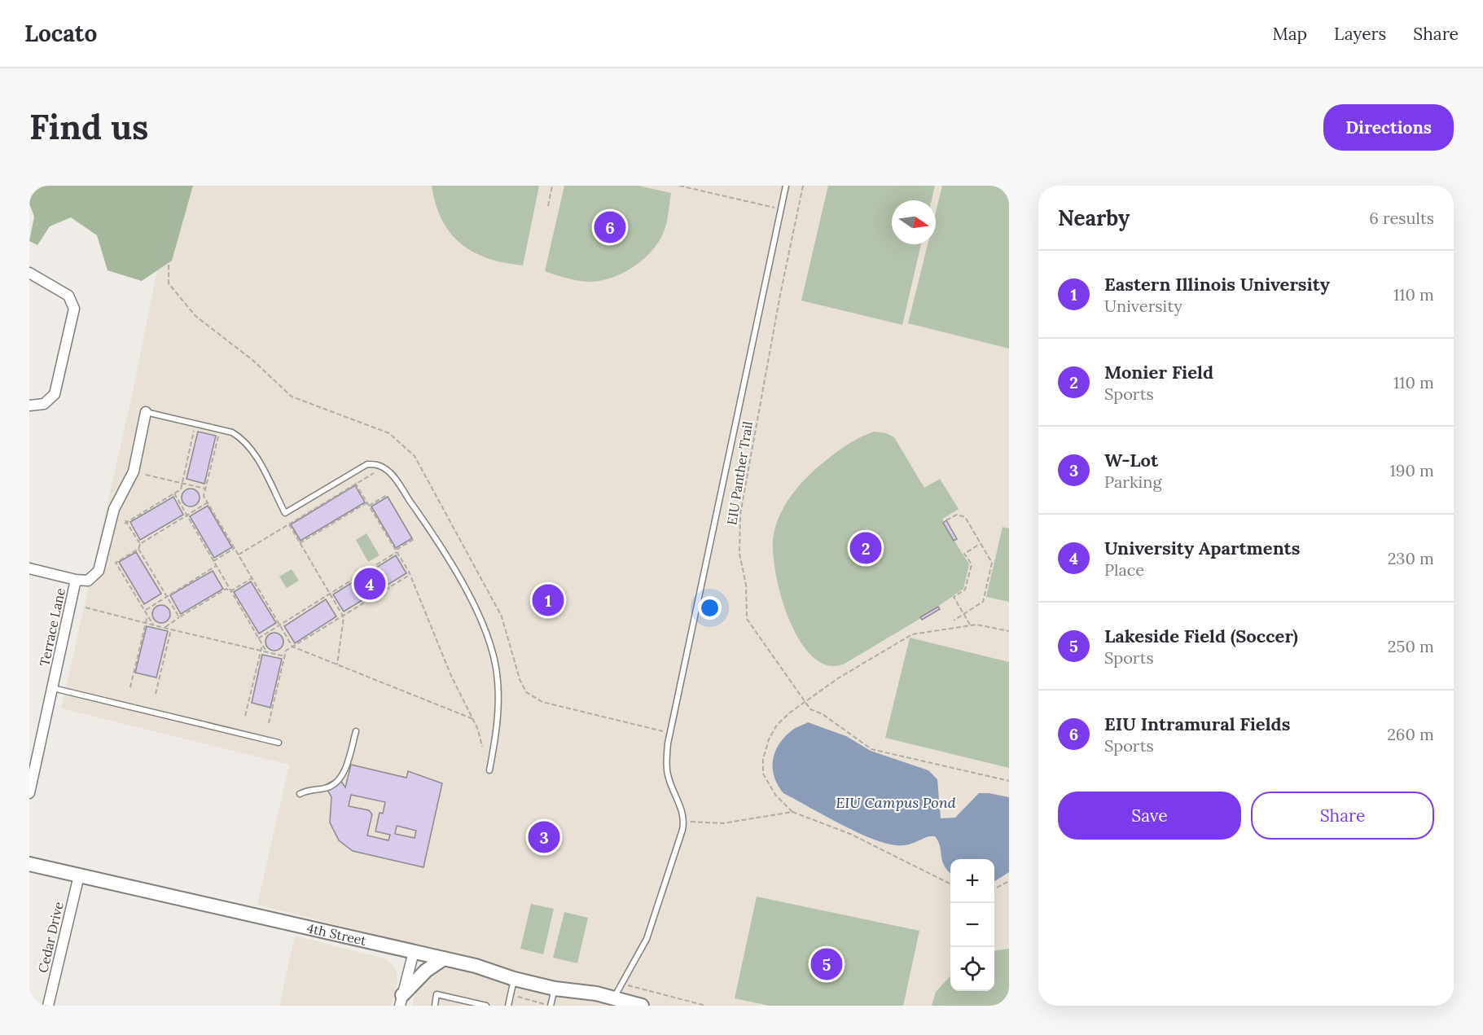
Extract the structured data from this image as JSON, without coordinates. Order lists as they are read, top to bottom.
{
  "streets": {
    "street": ["Terrace Lane", "4th Street", "Cedar Drive"],
    "path": ["EIU Panther Trail"]
  },
  "crossings": [
    ["4th Street", "Cedar Drive"]
  ],
  "water": ["EIU Campus Pond"],
  "north": "right",
  "page": {
    "header": "Locato",
    "nav": ["Map", "Layers", "Share"],
    "buttons": [
      "Directions",
      ["Save", "Share"]
    ],
    "title": "Find us",
    "heading": ["Nearby", "6 results"],
    "pins": [
      "6",
      "2",
      "4",
      "1",
      "3",
      "5"
    ],
    "list": [
      {
        "mark": "1",
        "name": "Eastern Illinois University",
        "note": "University",
        "value": "110 m"
      },
      {
        "mark": "2",
        "name": "Monier Field",
        "note": "Sports",
        "value": "110 m"
      },
      {
        "mark": "3",
        "name": "W-Lot",
        "note": "Parking",
        "value": "190 m"
      },
      {
        "mark": "4",
        "name": "University Apartments",
        "note": "Place",
        "value": "230 m"
      },
      {
        "mark": "5",
        "name": "Lakeside Field (Soccer)",
        "note": "Sports",
        "value": "250 m"
      },
      {
        "mark": "6",
        "name": "EIU Intramural Fields",
        "note": "Sports",
        "value": "260 m"
      }
    ],
    "map_buttons": ["+", "−"]
  }
}
